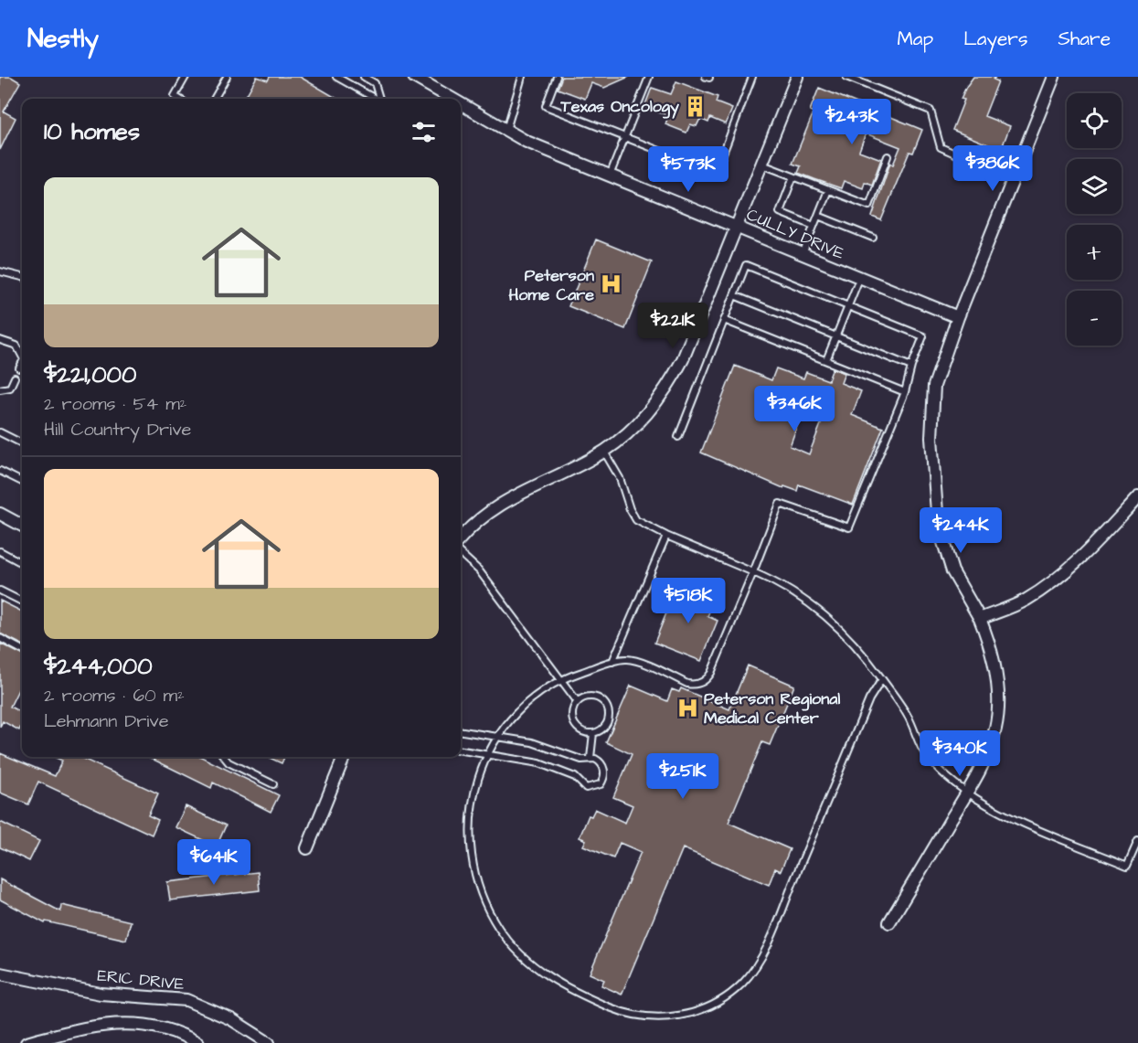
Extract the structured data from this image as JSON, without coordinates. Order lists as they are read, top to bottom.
{
  "streets": {
    "street": ["CULLY DRIVE", "ERIC DRIVE"]
  },
  "places": {
    "building": ["Texas Oncology"],
    "hospital": ["Peterson Home Care", "Peterson Regional Medical Center"]
  },
  "page": {
    "header": "Nestly",
    "nav": ["Map", "Layers", "Share"],
    "map_buttons": ["+", "−"],
    "price": [
      "$243K",
      "$386K",
      "$573K",
      "$221K",
      "$346K",
      "$244K",
      "$518K",
      "$340K",
      "$251K",
      "$641K"
    ],
    "heading": "10 homes",
    "list": [
      {
        "name": "$221,000",
        "note": "2 rooms · 54 m² · Hill Country Drive"
      },
      {
        "name": "$244,000",
        "note": "2 rooms · 60 m² · Lehmann Drive"
      }
    ]
  }
}
